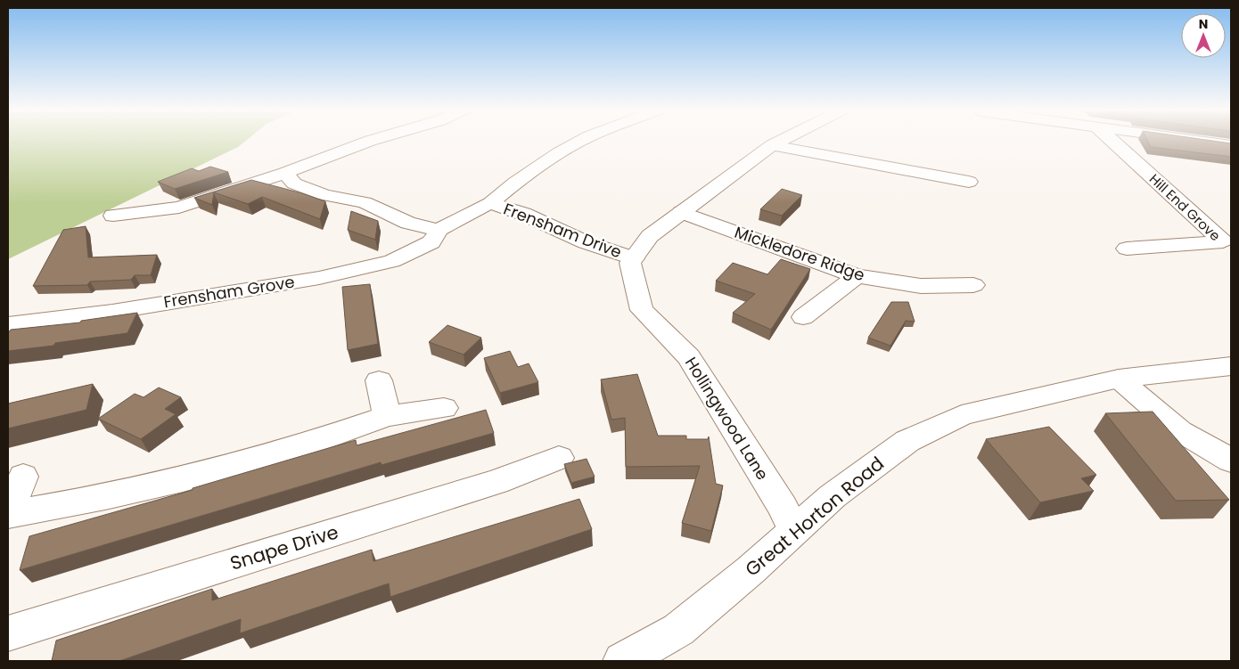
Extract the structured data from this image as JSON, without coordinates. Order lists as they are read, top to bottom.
{
  "streets": {
    "street": [
      "Hill End Grove",
      "Frensham Drive",
      "Mickledore Ridge",
      "Frensham Grove",
      "Hollingwood Lane",
      "Great Horton Road",
      "Snape Drive"
    ]
  },
  "crossings": [
    ["Frensham Drive", "Frensham Grove"],
    ["Frensham Drive", "Hollingwood Lane"],
    ["Hollingwood Lane", "Great Horton Road"]
  ],
  "north": "top"
}
